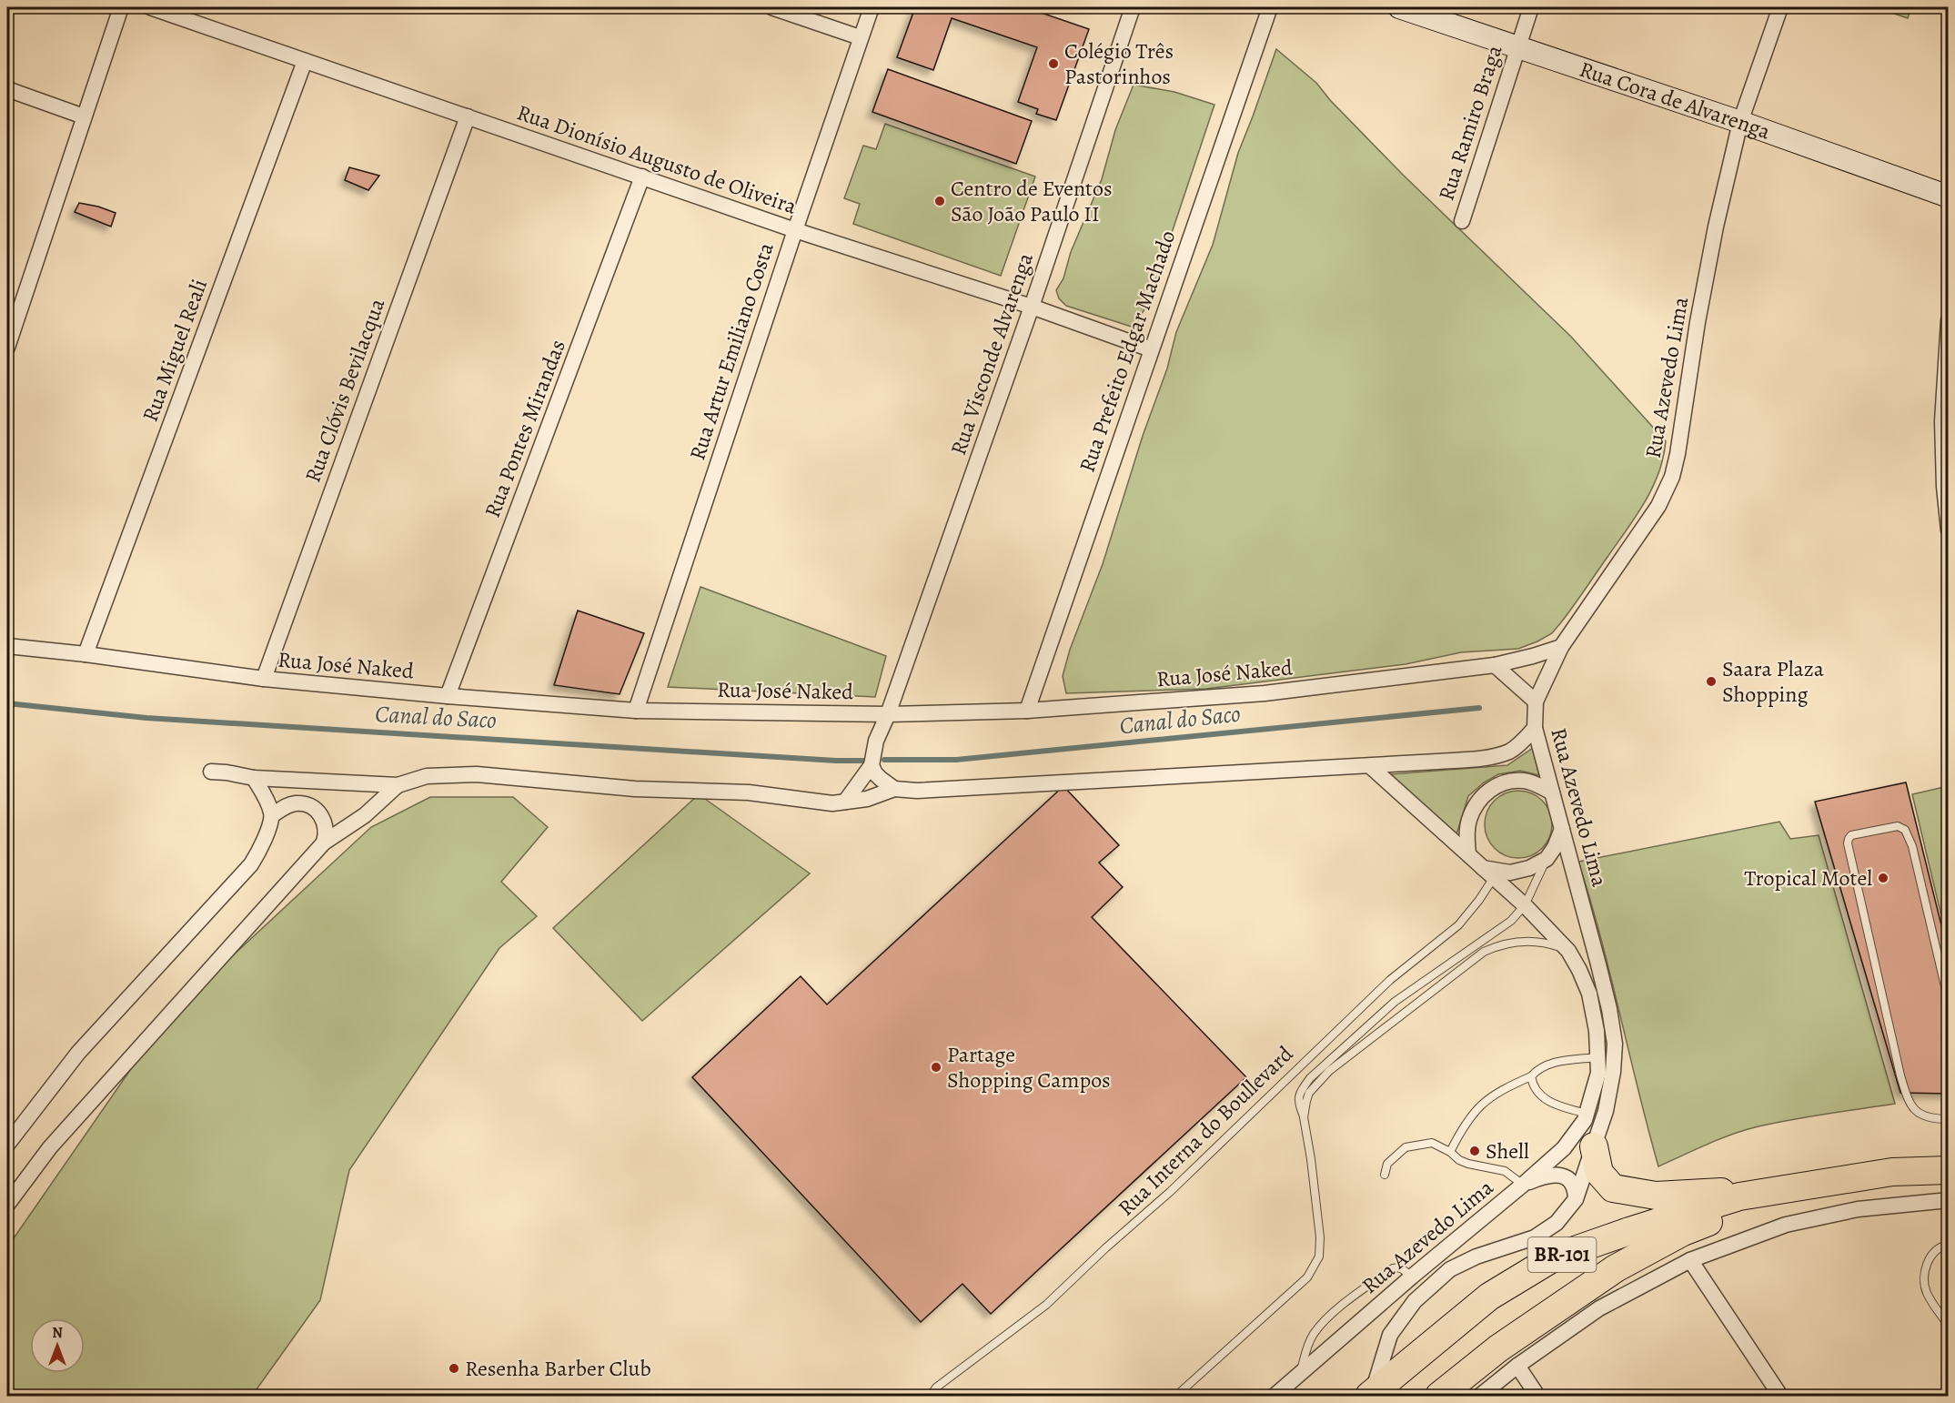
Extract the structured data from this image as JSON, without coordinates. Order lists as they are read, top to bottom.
{
  "streets": {
    "highway": ["BR-101"],
    "main road": ["Rua Cora de Alvarenga"],
    "street": [
      "Rua Ramiro Braga",
      "Rua Dionísio Augusto de Oliveira",
      "Rua Miguel Reali",
      "Rua Artur Emiliano Costa",
      "Rua Prefeito Edgar Machado",
      "Rua Visconde Alvarenga",
      "Rua Azevedo Lima",
      "Rua Clóvis Bevilacqua",
      "Rua Pontes Mirandas",
      "Rua José Naked"
    ],
    "lane": ["Rua Interna do Boullevard"]
  },
  "crossings": [
    ["Rua Cora de Alvarenga", "Rua Ramiro Braga"],
    ["Rua Cora de Alvarenga", "Rua Azevedo Lima"],
    ["Rua Dionísio Augusto de Oliveira", "Rua Miguel Reali"],
    ["Rua Dionísio Augusto de Oliveira", "Rua Artur Emiliano Costa"],
    ["Rua Dionísio Augusto de Oliveira", "Rua Prefeito Edgar Machado"],
    ["Rua Dionísio Augusto de Oliveira", "Rua Visconde Alvarenga"],
    ["Rua Dionísio Augusto de Oliveira", "Rua Clóvis Bevilacqua"],
    ["Rua Dionísio Augusto de Oliveira", "Rua Pontes Mirandas"],
    ["Rua Miguel Reali", "Rua José Naked"],
    ["Rua Artur Emiliano Costa", "Rua José Naked"],
    ["Rua Prefeito Edgar Machado", "Rua José Naked"],
    ["Rua Visconde Alvarenga", "Rua José Naked"],
    ["Rua Azevedo Lima", "Rua José Naked"],
    ["Rua Azevedo Lima", "Rua Interna do Boullevard"],
    ["Rua Azevedo Lima", "BR-101"],
    ["Rua Clóvis Bevilacqua", "Rua José Naked"],
    ["Rua Pontes Mirandas", "Rua José Naked"]
  ],
  "water": ["Canal do Saco"],
  "places": [
    "Colégio Três Pastorinhos",
    "Centro de Eventos São João Paulo II",
    "Saara Plaza Shopping",
    "Tropical Motel",
    "Partage Shopping Campos",
    "Shell",
    "Resenha Barber Club"
  ],
  "north": "top"
}
